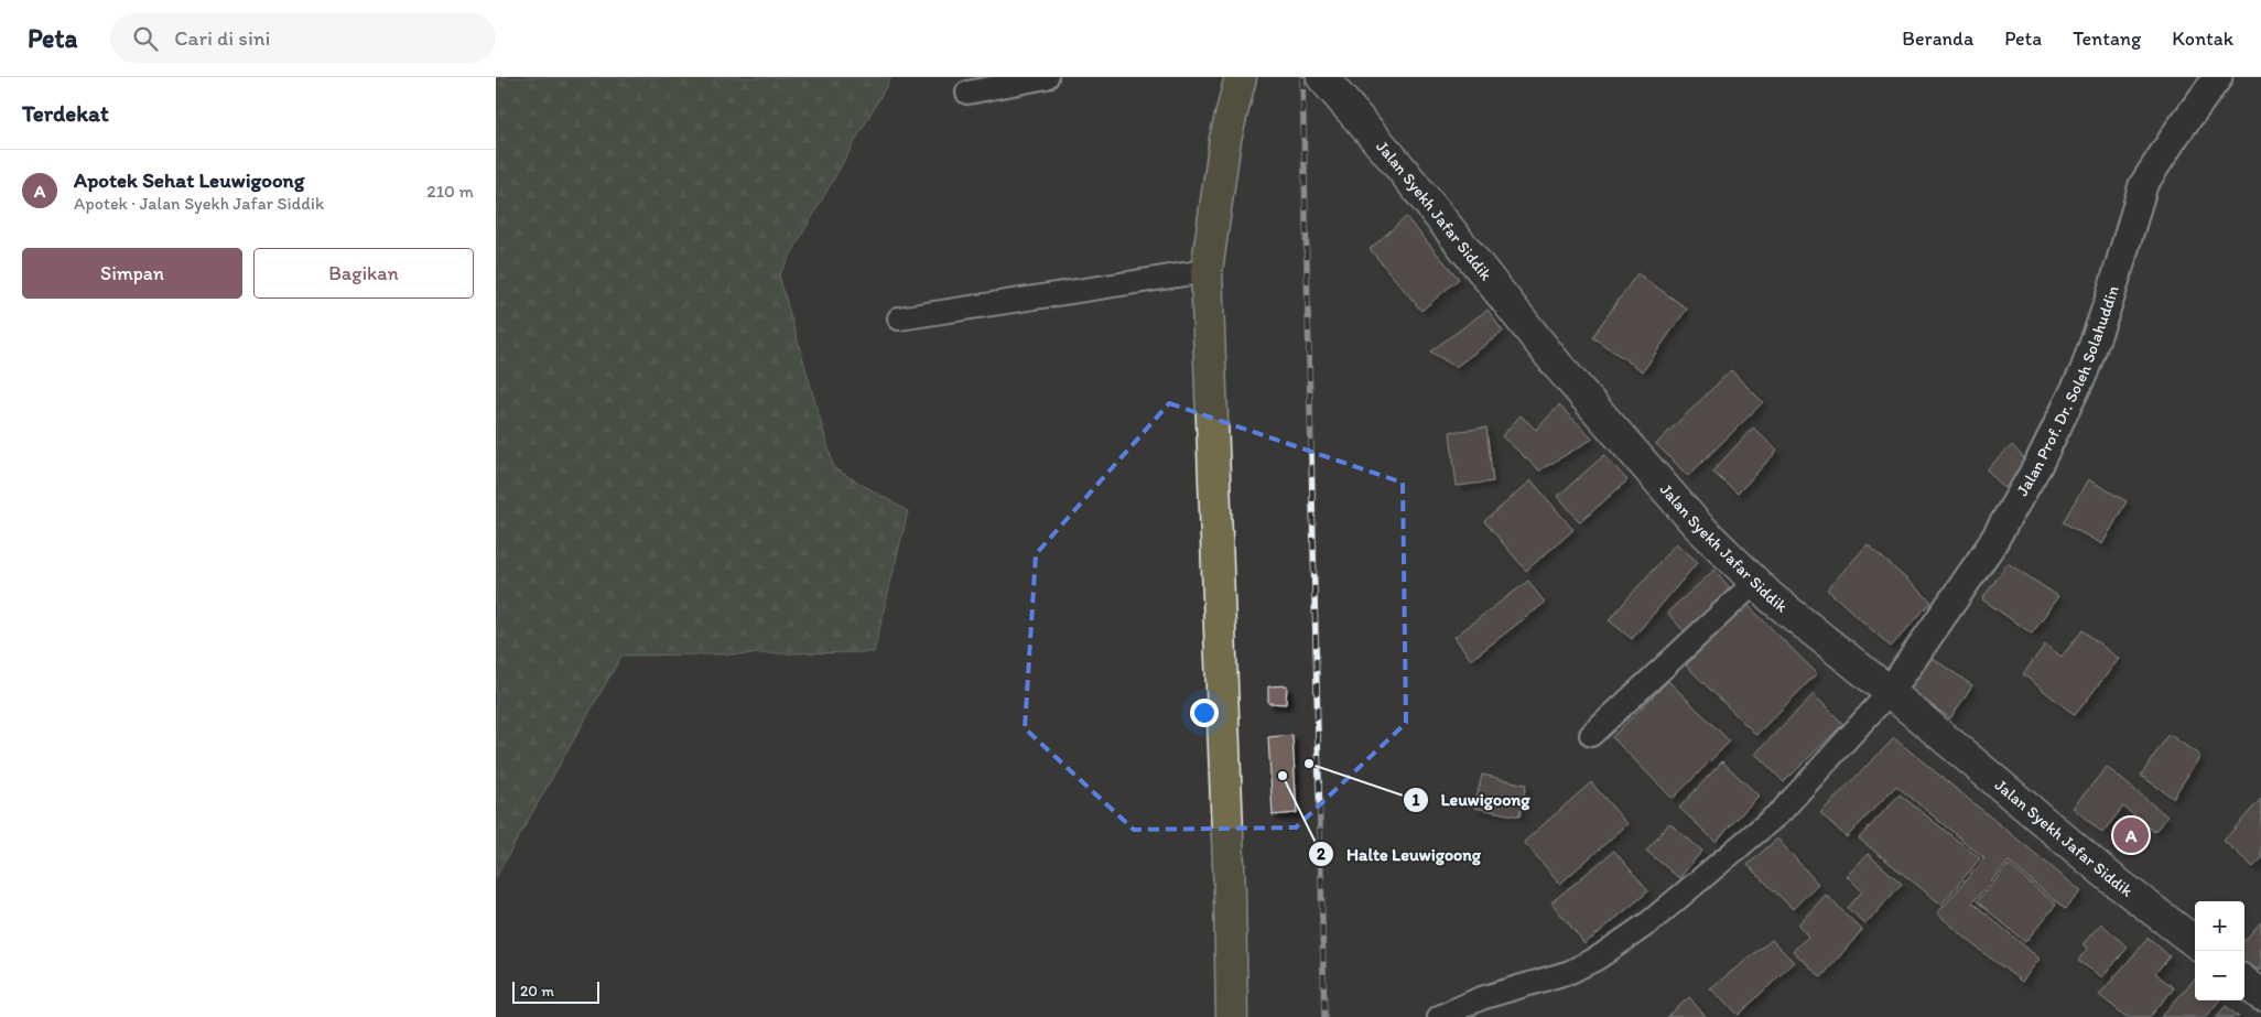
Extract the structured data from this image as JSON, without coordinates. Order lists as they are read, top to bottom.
{
  "streets": {
    "main road": ["Jalan Syekh Jafar Siddik"],
    "street": ["Jalan Prof. Dr. Soleh Solahuddin"]
  },
  "crossings": [
    ["Jalan Syekh Jafar Siddik", "Jalan Prof. Dr. Soleh Solahuddin"]
  ],
  "places": ["Leuwigoong", "Halte Leuwigoong"],
  "scale_bar": "20 m",
  "page": {
    "header": "Peta",
    "search": "Cari di sini",
    "nav": [
      "Beranda",
      "Peta",
      "Tentang",
      "Kontak"
    ],
    "heading": "Terdekat",
    "list": [
      {
        "mark": "A",
        "name": "Apotek Sehat Leuwigoong",
        "note": "Apotek · Jalan Syekh Jafar Siddik",
        "value": "210 m"
      }
    ],
    "buttons": ["Simpan", "Bagikan"],
    "pins": "A",
    "map_buttons": ["+", "−"],
    "scale": "20 m"
  }
}
